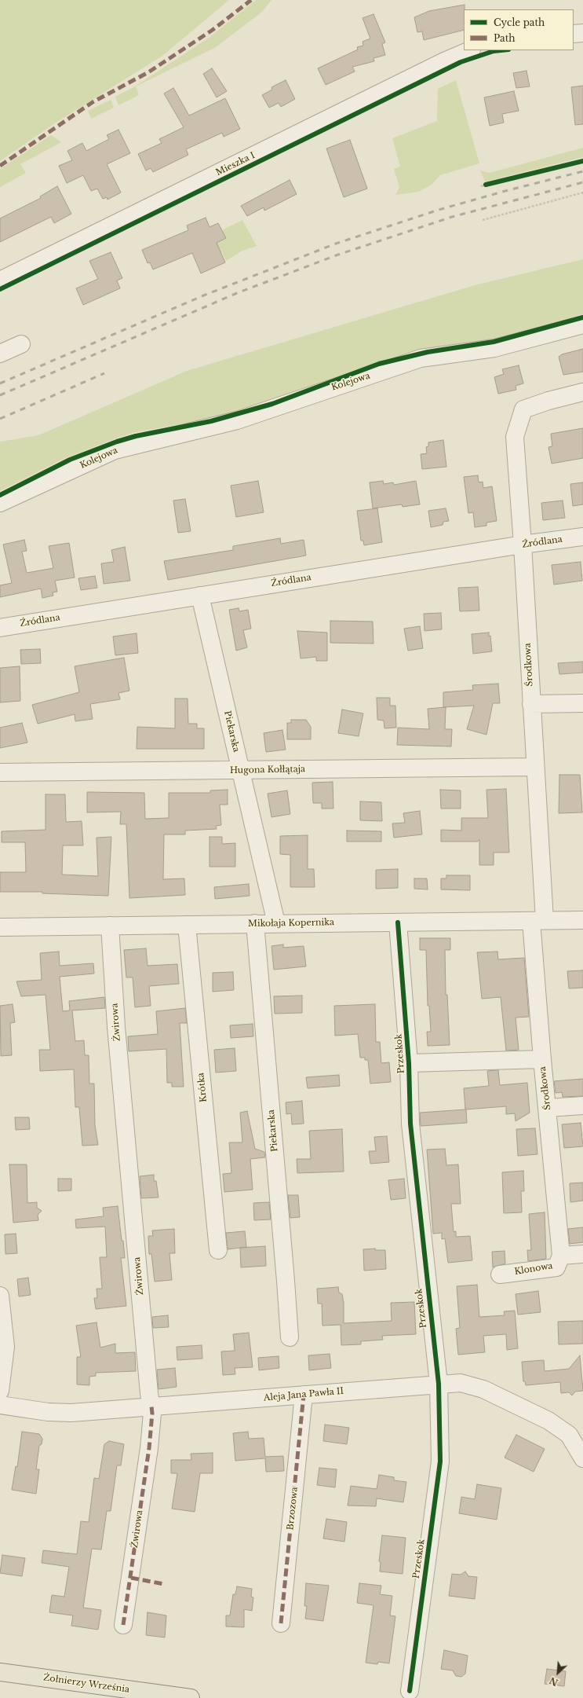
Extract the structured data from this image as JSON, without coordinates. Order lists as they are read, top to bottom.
{
  "streets": {
    "main road": ["Żołnierzy Września"],
    "street": [
      "Mieszka I",
      "Kolejowa",
      "Źródlana",
      "Środkowa",
      "Piekarska",
      "Hugona Kołłątaja",
      "Mikołaja Kopernika",
      "Żwirowa",
      "Przeskok",
      "Krótka",
      "Klonowa",
      "Aleja Jana Pawła II",
      "Brzozowa"
    ]
  },
  "crossings": [
    ["Źródlana", "Środkowa"],
    ["Źródlana", "Piekarska"],
    ["Środkowa", "Hugona Kołłątaja"],
    ["Środkowa", "Mikołaja Kopernika"],
    ["Środkowa", "Klonowa"],
    ["Piekarska", "Hugona Kołłątaja"],
    ["Piekarska", "Mikołaja Kopernika"],
    ["Mikołaja Kopernika", "Żwirowa"],
    ["Mikołaja Kopernika", "Przeskok"],
    ["Mikołaja Kopernika", "Krótka"],
    ["Żwirowa", "Aleja Jana Pawła II"],
    ["Przeskok", "Aleja Jana Pawła II"],
    ["Aleja Jana Pawła II", "Brzozowa"]
  ],
  "legend": ["Cycle path", "Path"],
  "north": "bottom left"
}
